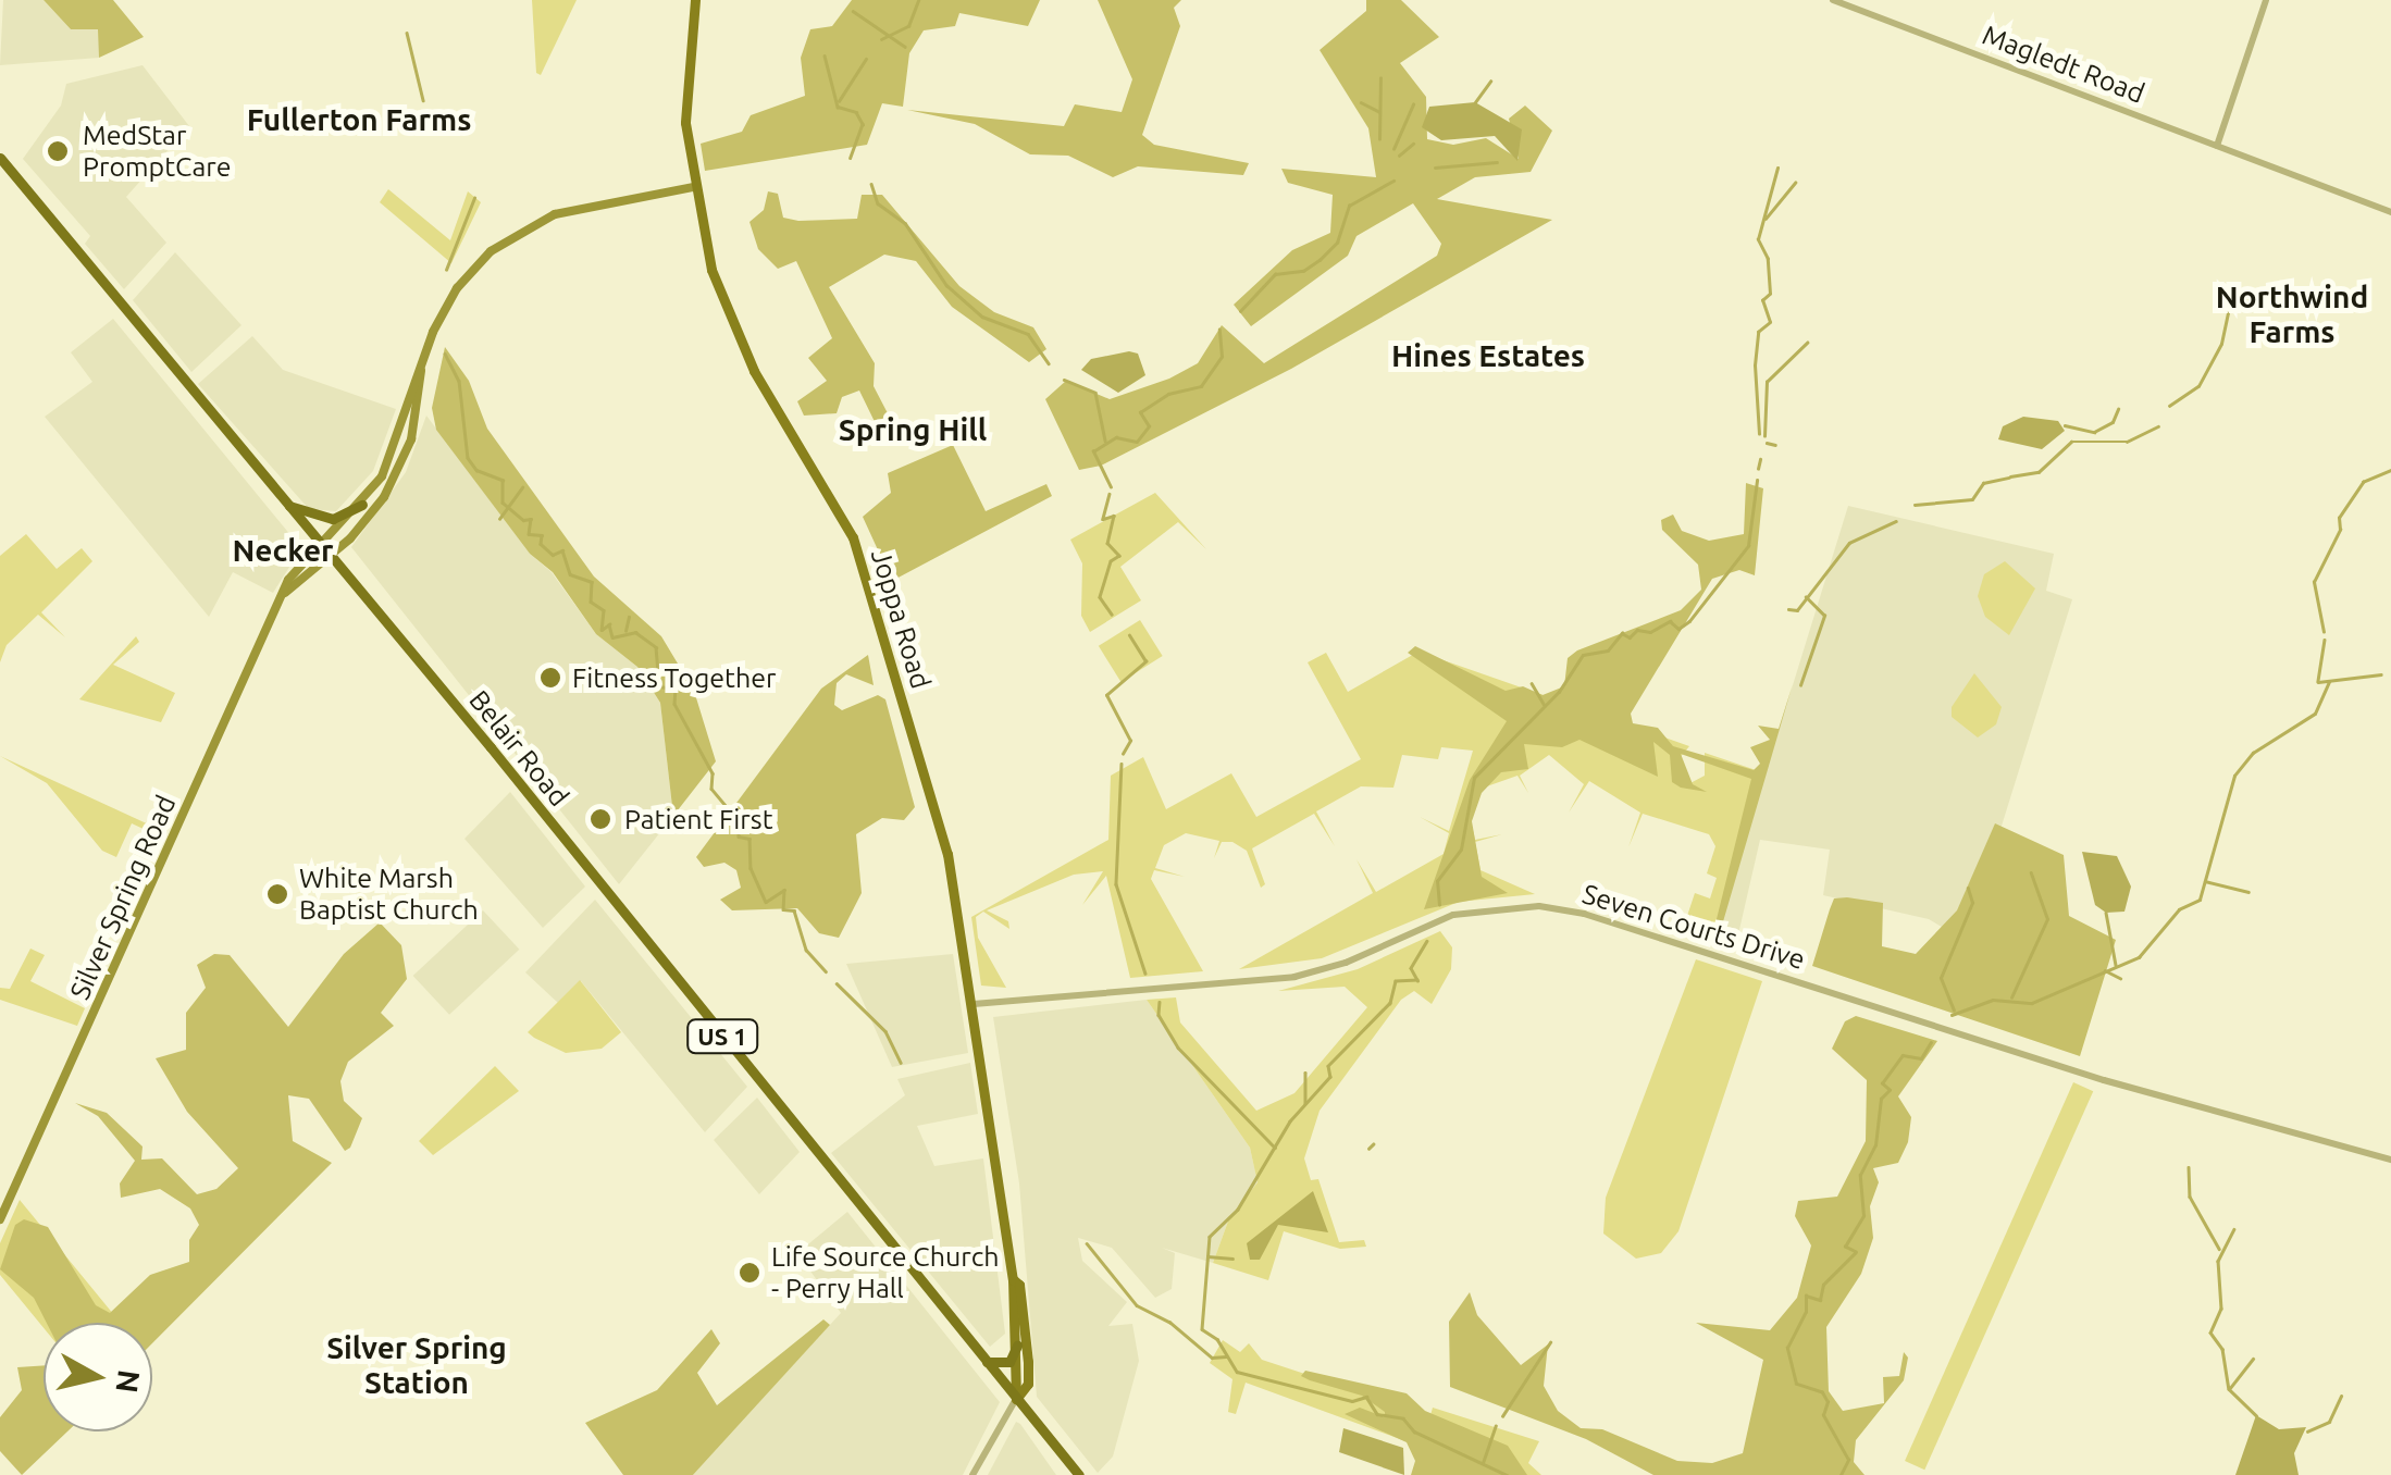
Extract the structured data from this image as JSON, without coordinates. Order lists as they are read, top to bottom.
{
  "streets": {
    "highway": ["Belair Road", "US 1"],
    "main road": ["Joppa Road", "Silver Spring Road"],
    "street": ["Magledt Road", "Seven Courts Drive"]
  },
  "crossings": [
    ["Joppa Road", "Belair Road"],
    ["Joppa Road", "Silver Spring Road"],
    ["Joppa Road", "Seven Courts Drive"],
    ["Belair Road", "Silver Spring Road"]
  ],
  "districts": [
    "Fullerton Farms",
    "Northwind Farms",
    "Hines Estates",
    "Spring Hill",
    "Necker",
    "Silver Spring Station"
  ],
  "places": [
    "MedStar PromptCare",
    "Fitness Together",
    "Patient First",
    "White Marsh Baptist Church",
    "Life Source Church - Perry Hall"
  ],
  "north": "right"
}
